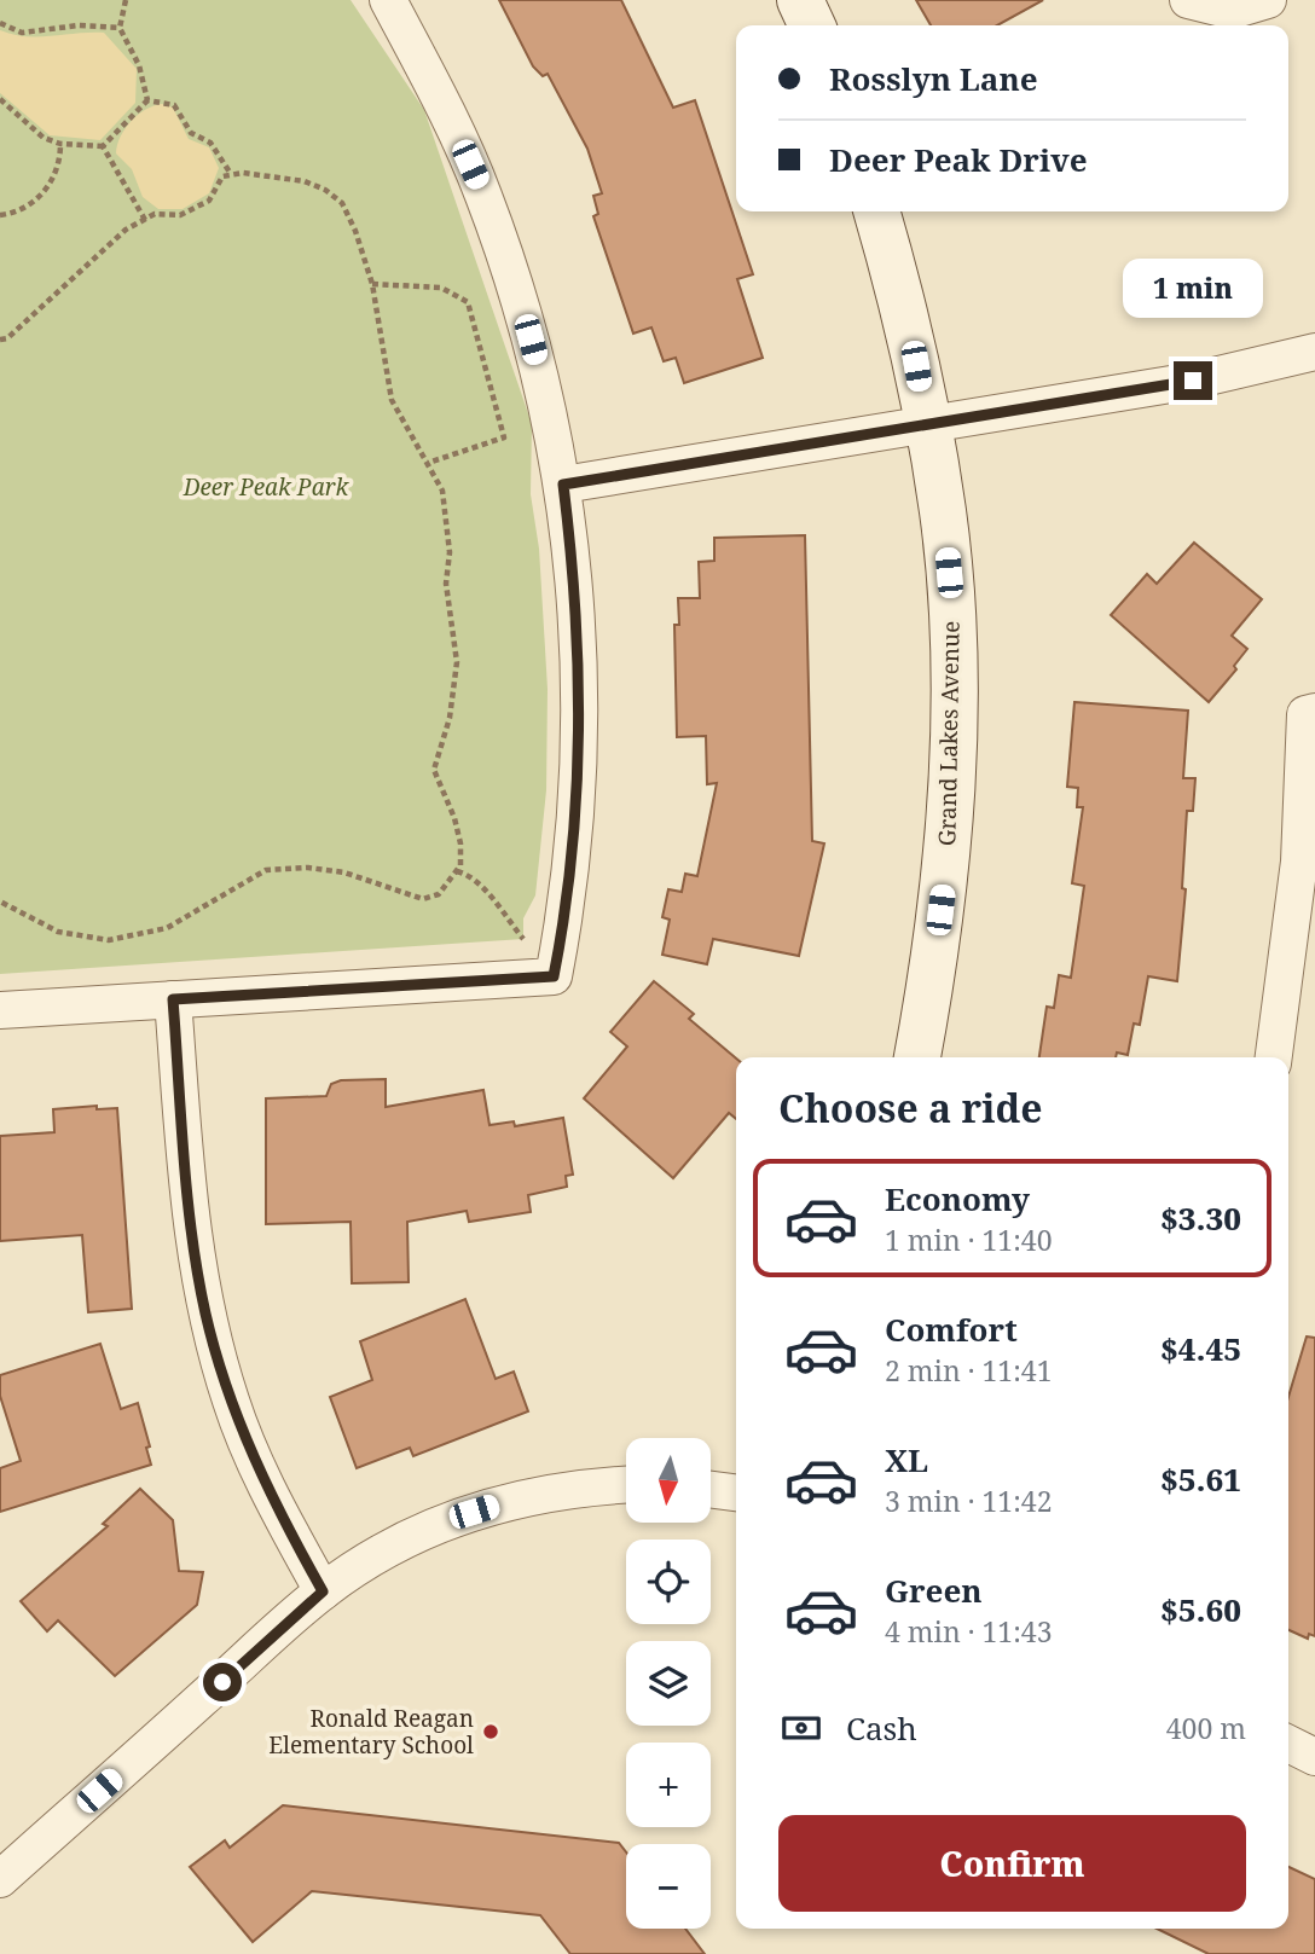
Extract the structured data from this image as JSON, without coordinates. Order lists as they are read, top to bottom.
{
  "streets": {
    "street": ["Grand Lakes Avenue"]
  },
  "parks": ["Deer Peak Park"],
  "places": ["Ronald Reagan Elementary School"],
  "north": "bottom",
  "page": {
    "banner": ["Rosslyn Lane", "Deer Peak Drive"],
    "bubble": "1 min",
    "heading": "Choose a ride",
    "list": [
      {
        "name": "Economy",
        "note": "1 min · 11:40",
        "value": "$3.30"
      },
      {
        "name": "Comfort",
        "note": "2 min · 11:41",
        "value": "$4.45"
      },
      {
        "name": "XL",
        "note": "3 min · 11:42",
        "value": "$5.61"
      },
      {
        "name": "Green",
        "note": "4 min · 11:43",
        "value": "$5.60"
      }
    ],
    "map_buttons": ["+", "−"],
    "pay": ["Cash", "400 m"],
    "buttons": "Confirm"
  }
}
